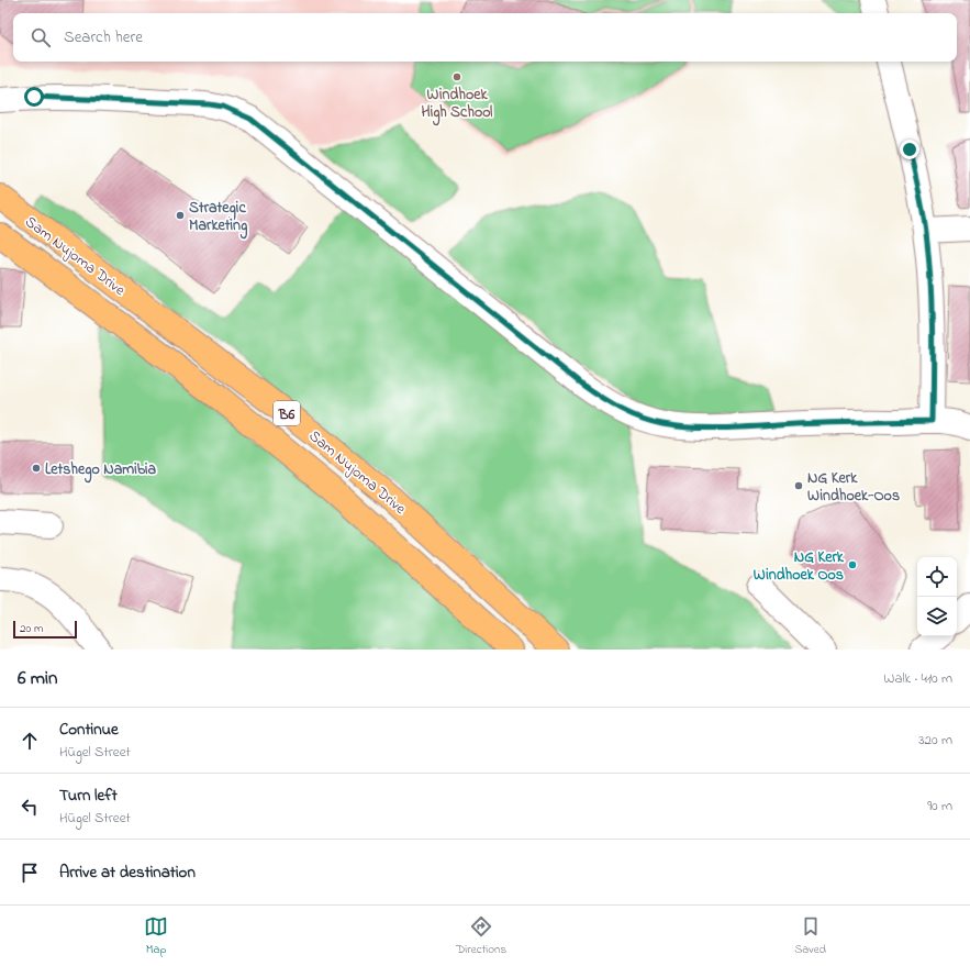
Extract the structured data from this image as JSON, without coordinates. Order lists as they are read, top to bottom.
{
  "streets": {
    "highway": ["Sam Nujoma Drive", "B6"]
  },
  "places": [
    "Windhoek High School",
    "Strategic Marketing",
    "Letshego Namibia",
    "NG Kerk Windhoek-Oos",
    "NG Kerk Windhoek Oos"
  ],
  "scale_bar": "20 m",
  "page": {
    "search": "Search here",
    "scale": "20 m",
    "heading": ["6 min", "Walk · 410 m"],
    "list": [
      ["Continue", "Hügel Street", "320 m"],
      ["Turn left", "Hügel Street", "90 m"],
      "Arrive at destination"
    ],
    "nav": ["Map", "Directions", "Saved"]
  }
}
